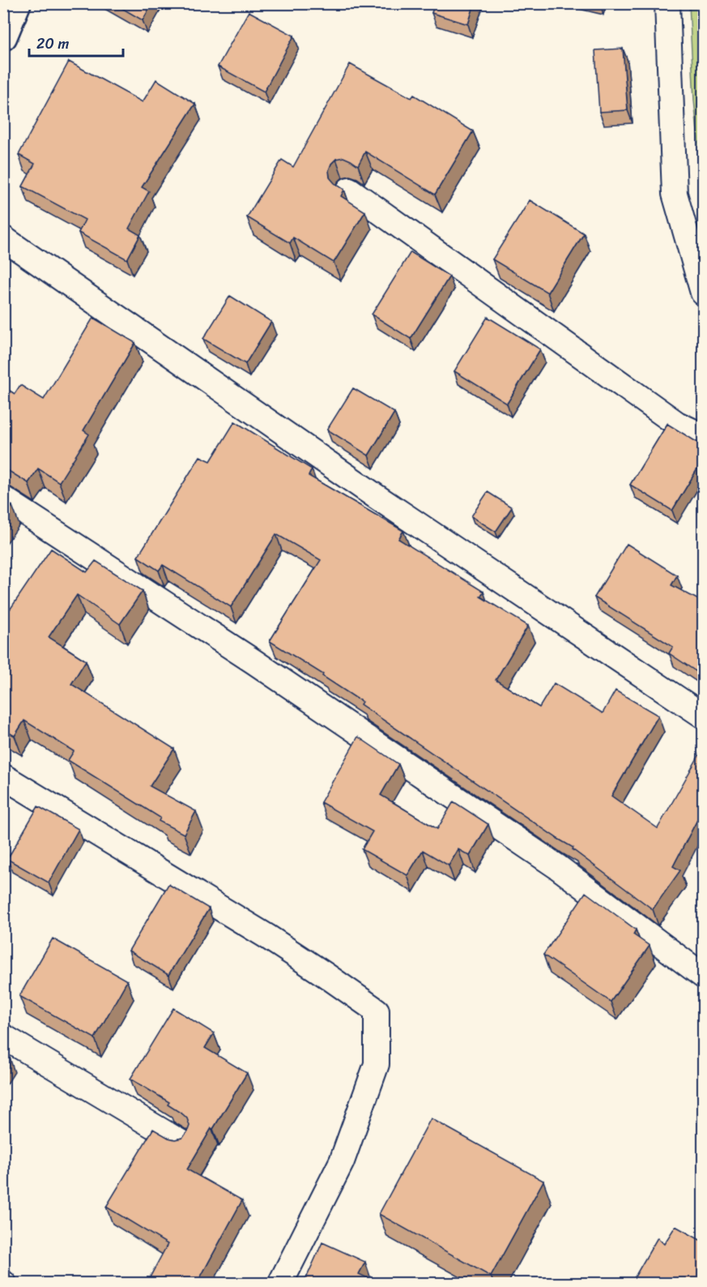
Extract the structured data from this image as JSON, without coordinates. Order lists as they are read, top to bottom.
{
  "scale_bar": "20 m"
}
